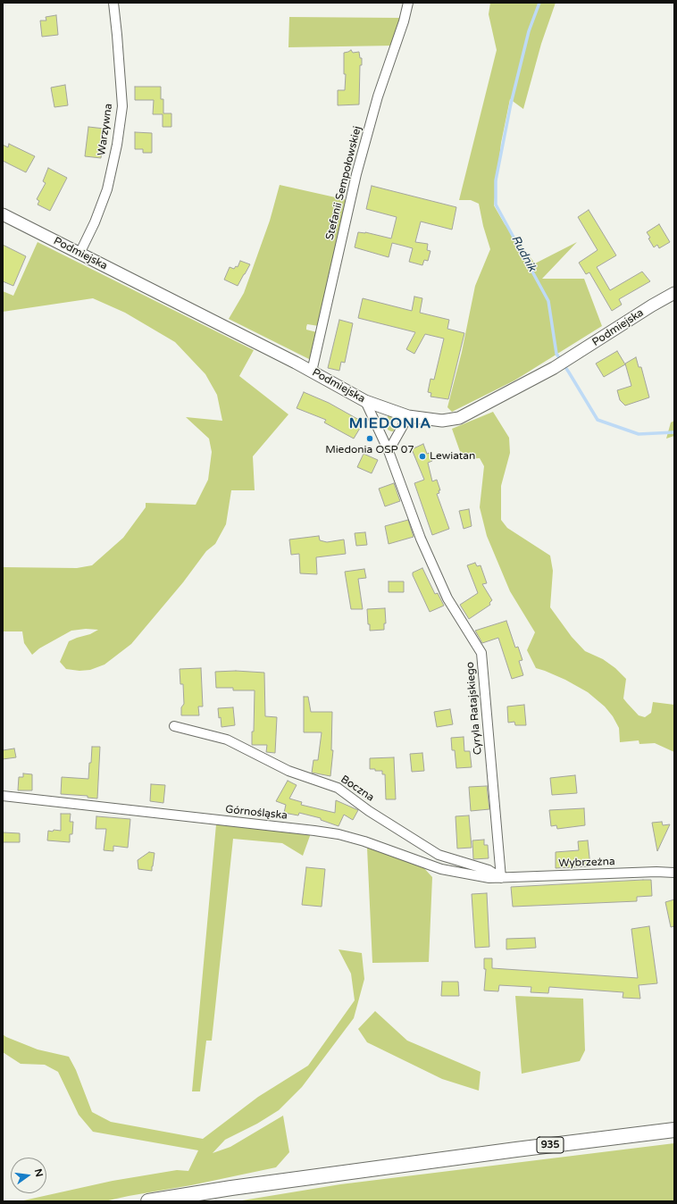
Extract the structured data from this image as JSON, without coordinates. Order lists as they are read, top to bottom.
{
  "streets": {
    "main road": ["935"],
    "street": [
      "Warzywna",
      "Stefanii Sempołowskiej",
      "Podmiejska",
      "Cyryla Ratajskiego",
      "Boczna",
      "Górnośląska",
      "Wybrzeżna"
    ]
  },
  "crossings": [
    ["Warzywna", "Podmiejska"],
    ["Stefanii Sempołowskiej", "Podmiejska"],
    ["Podmiejska", "Cyryla Ratajskiego"],
    ["Cyryla Ratajskiego", "Boczna"],
    ["Cyryla Ratajskiego", "Górnośląska"],
    ["Cyryla Ratajskiego", "Wybrzeżna"],
    ["Boczna", "Górnośląska"],
    ["Boczna", "Wybrzeżna"],
    ["Górnośląska", "Wybrzeżna"]
  ],
  "districts": ["MIEDONIA"],
  "water": ["Rudnik"],
  "places": ["Miedonia OSP 07", "Lewiatan"],
  "north": "right"
}
